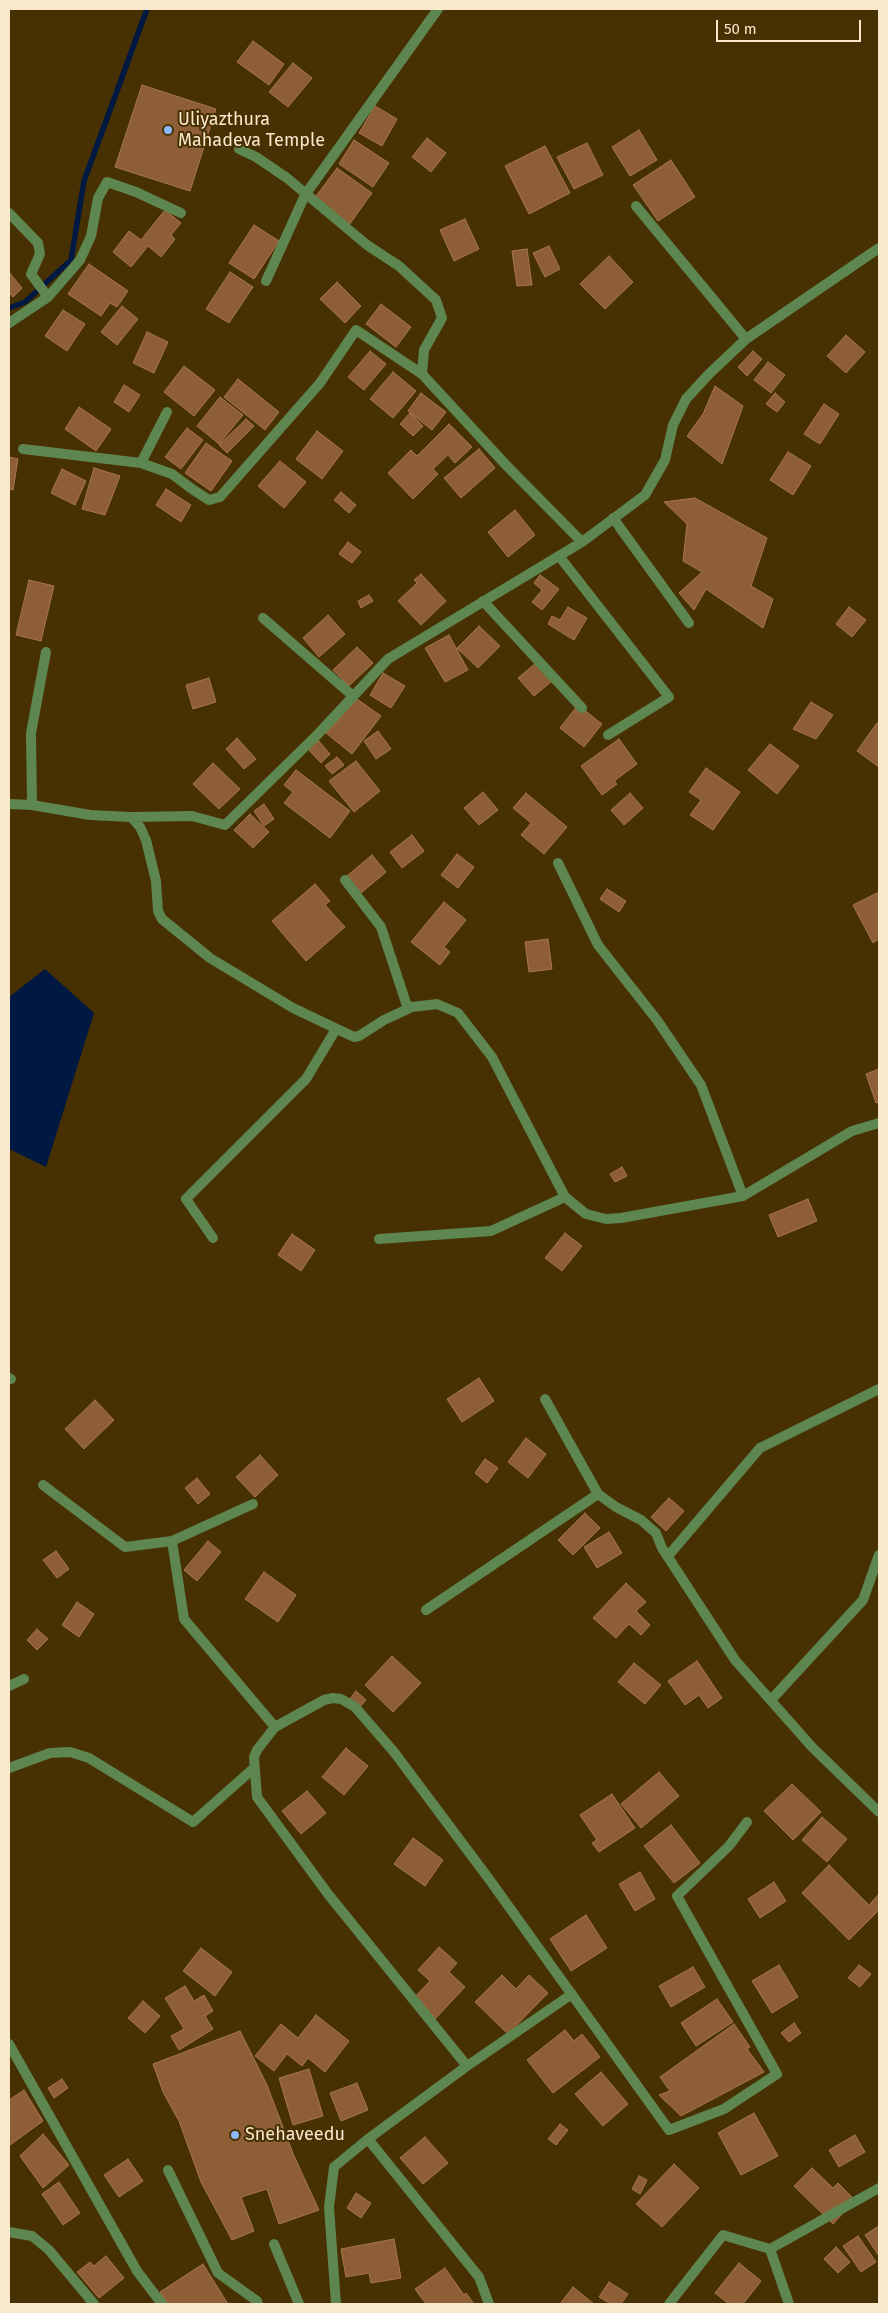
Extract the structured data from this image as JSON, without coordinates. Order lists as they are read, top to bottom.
{
  "places": ["Uliyazthura Mahadeva Temple", "Snehaveedu"],
  "scale_bar": "50 m"
}
